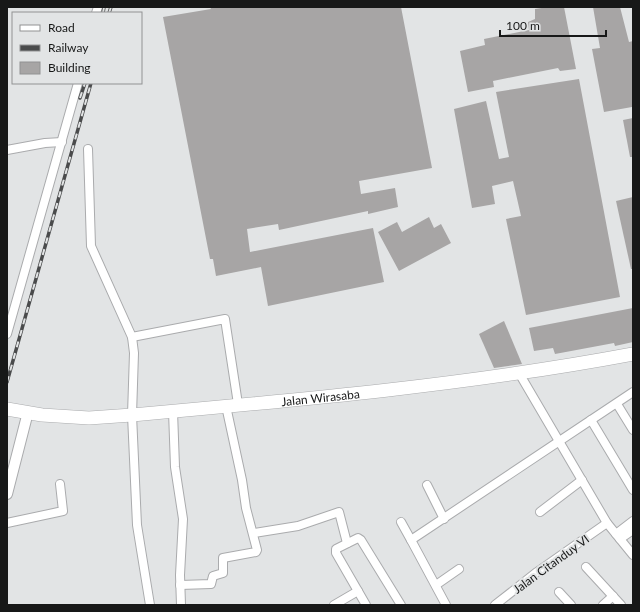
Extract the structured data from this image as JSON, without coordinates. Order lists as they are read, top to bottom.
{
  "streets": {
    "main road": ["Jalan Wirasaba"],
    "street": ["Jalan Citanduy VI"]
  },
  "legend": ["Road", "Railway", "Building"],
  "scale_bar": "100 m"
}
